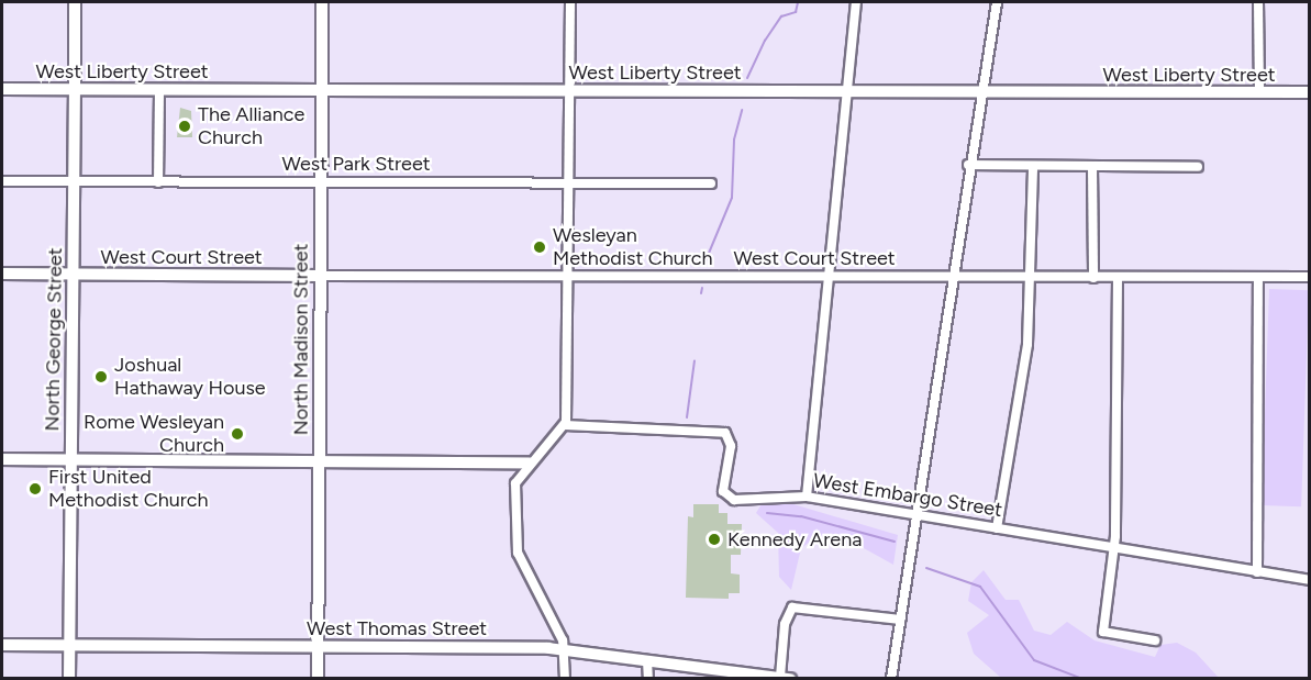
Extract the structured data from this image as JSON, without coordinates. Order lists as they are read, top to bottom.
{
  "streets": {
    "street": [
      "West Liberty Street",
      "West Park Street",
      "West Court Street",
      "North George Street",
      "North Madison Street",
      "West Embargo Street",
      "West Thomas Street"
    ]
  },
  "crossings": [
    ["West Liberty Street", "North George Street"],
    ["West Liberty Street", "North Madison Street"],
    ["West Park Street", "North George Street"],
    ["West Park Street", "North Madison Street"],
    ["West Court Street", "North George Street"],
    ["West Court Street", "North Madison Street"],
    ["North George Street", "West Thomas Street"],
    ["North Madison Street", "West Thomas Street"]
  ],
  "places": [
    "The Alliance Church",
    "Wesleyan Methodist Church",
    "Joshual Hathaway House",
    "Rome Wesleyan Church",
    "First United Methodist Church",
    "Kennedy Arena"
  ]
}
